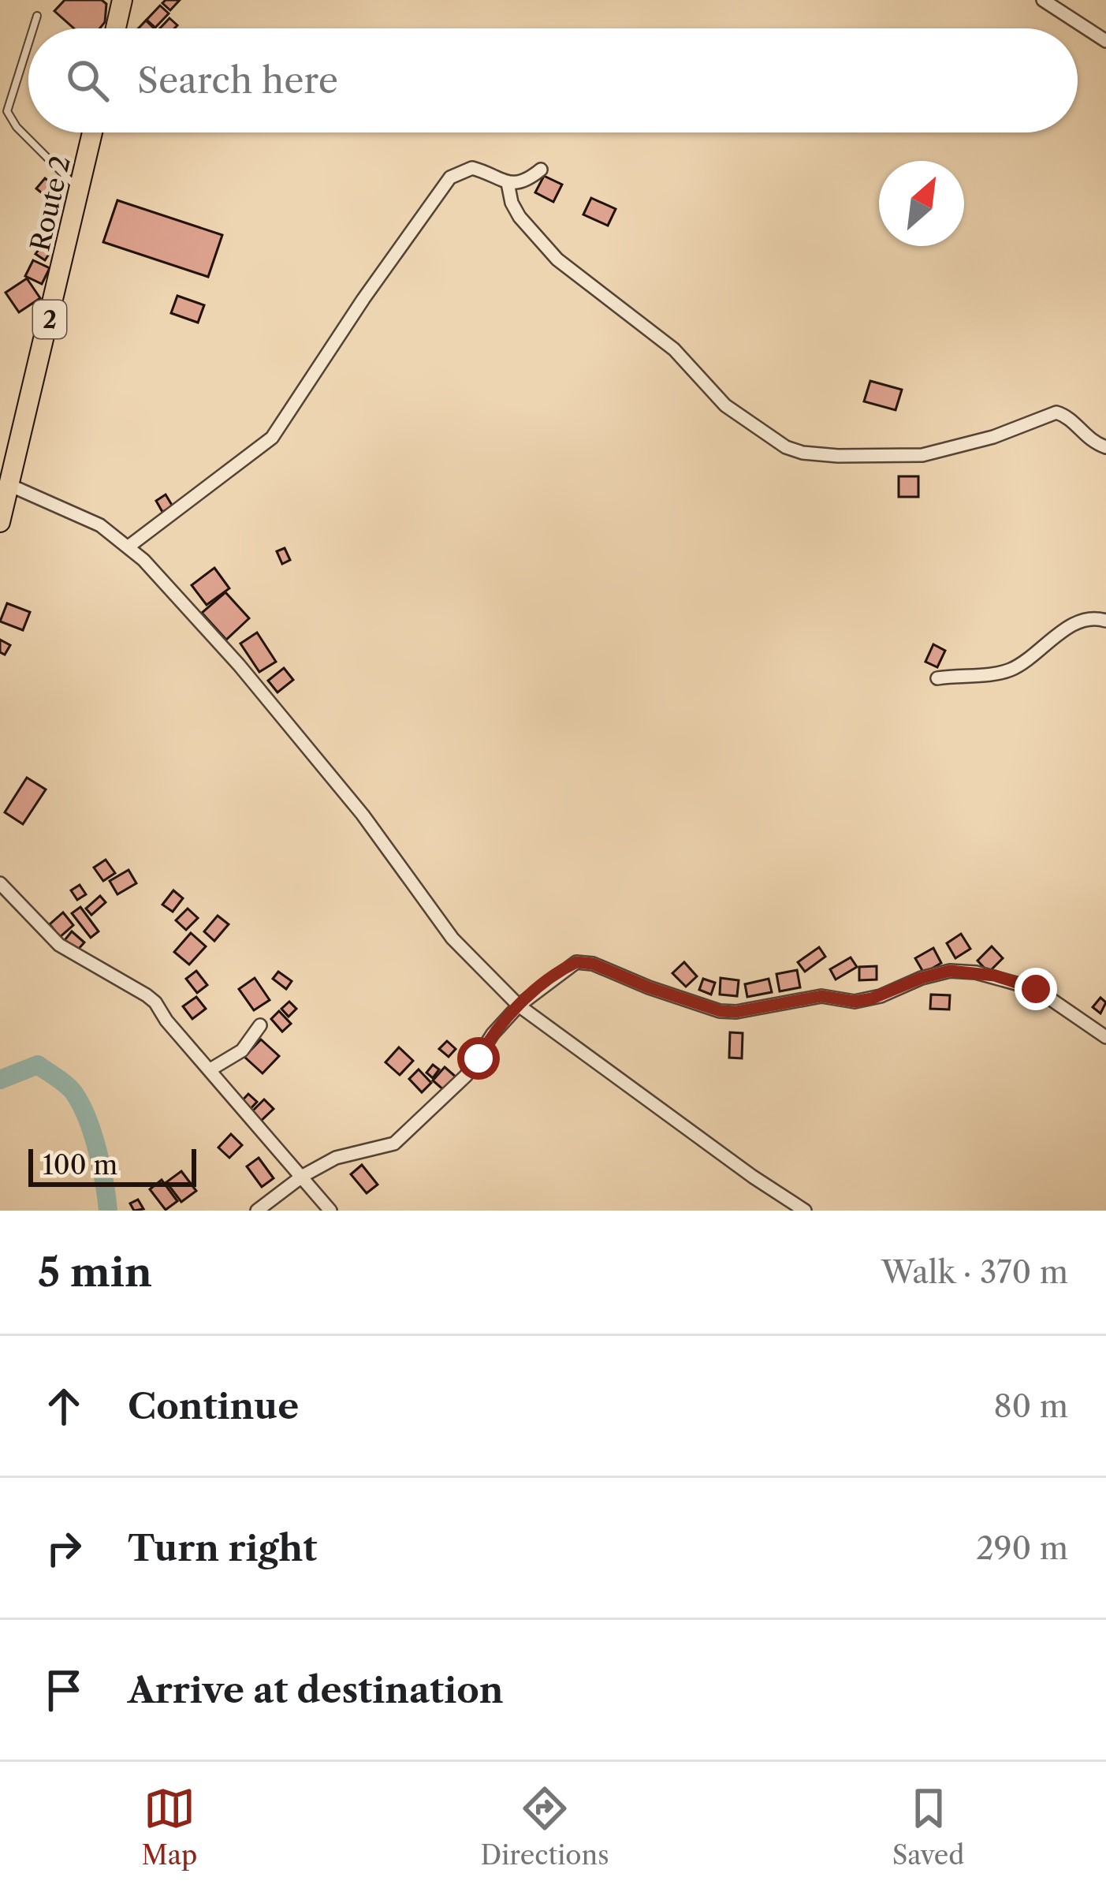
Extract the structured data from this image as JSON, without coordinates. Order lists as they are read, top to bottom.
{
  "streets": {
    "highway": ["Route 2", "2"]
  },
  "scale_bar": "100 m",
  "north": "top right",
  "page": {
    "search": "Search here",
    "scale": "100 m",
    "heading": ["5 min", "Walk · 370 m"],
    "list": [
      ["Continue", "80 m"],
      ["Turn right", "290 m"],
      "Arrive at destination"
    ],
    "nav": ["Map", "Directions", "Saved"]
  }
}
